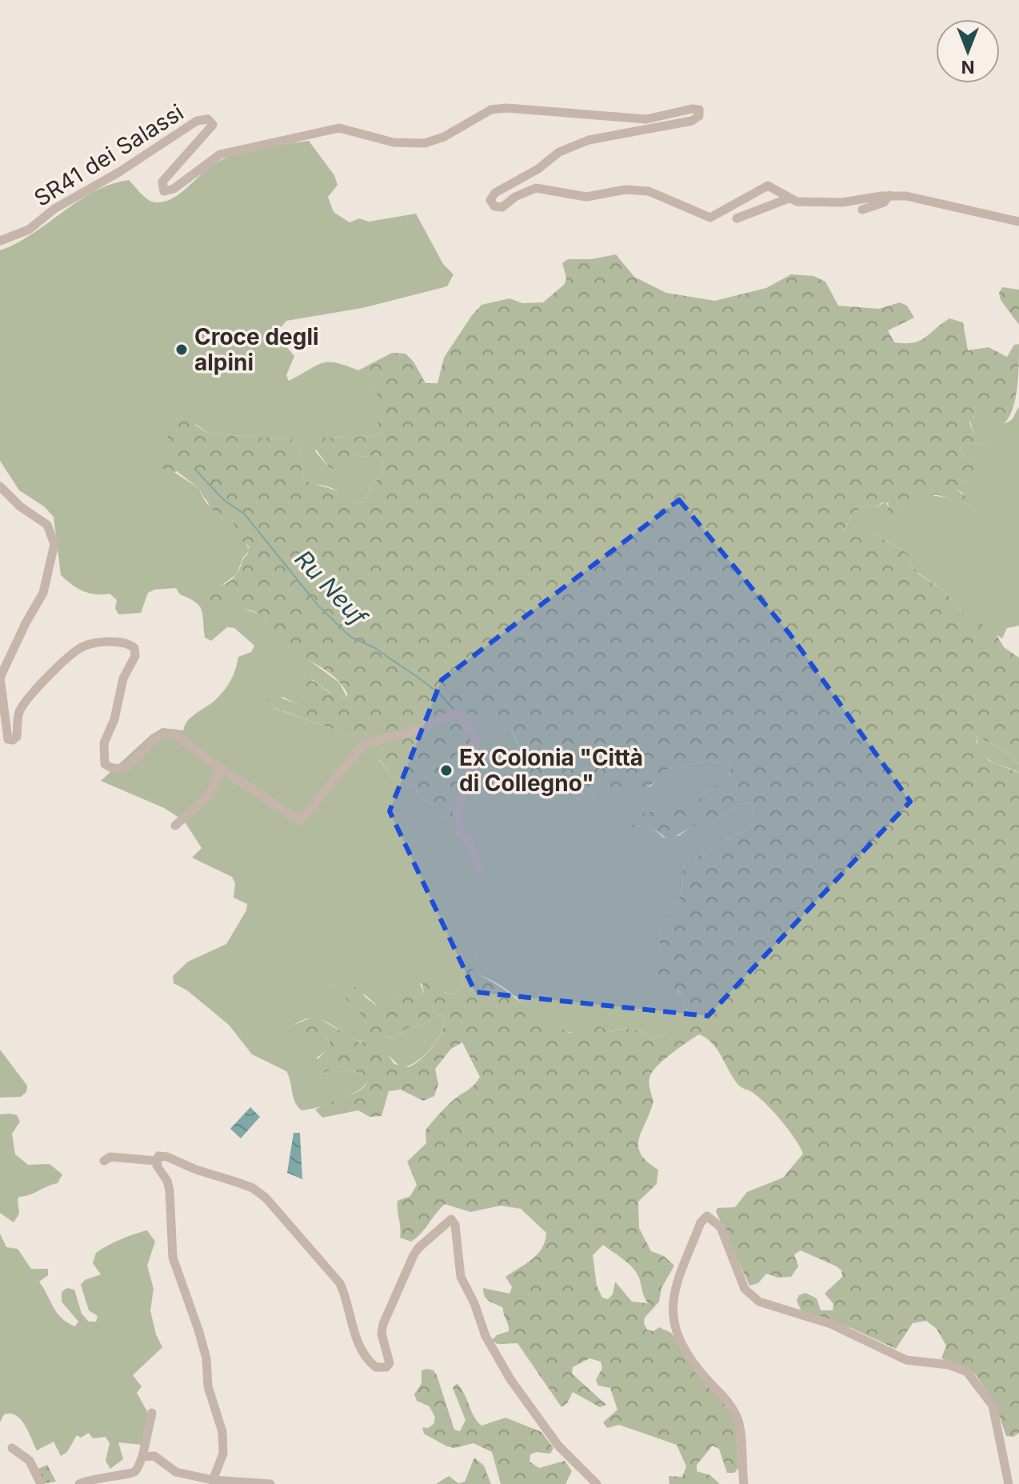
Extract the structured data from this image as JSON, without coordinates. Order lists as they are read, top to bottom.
{
  "streets": {
    "street": ["SR41 dei Salassi"]
  },
  "water": ["Ru Neuf"],
  "places": ["Croce degli alpini", "Ex Colonia \"Città di Collegno\""],
  "north": "bottom"
}
